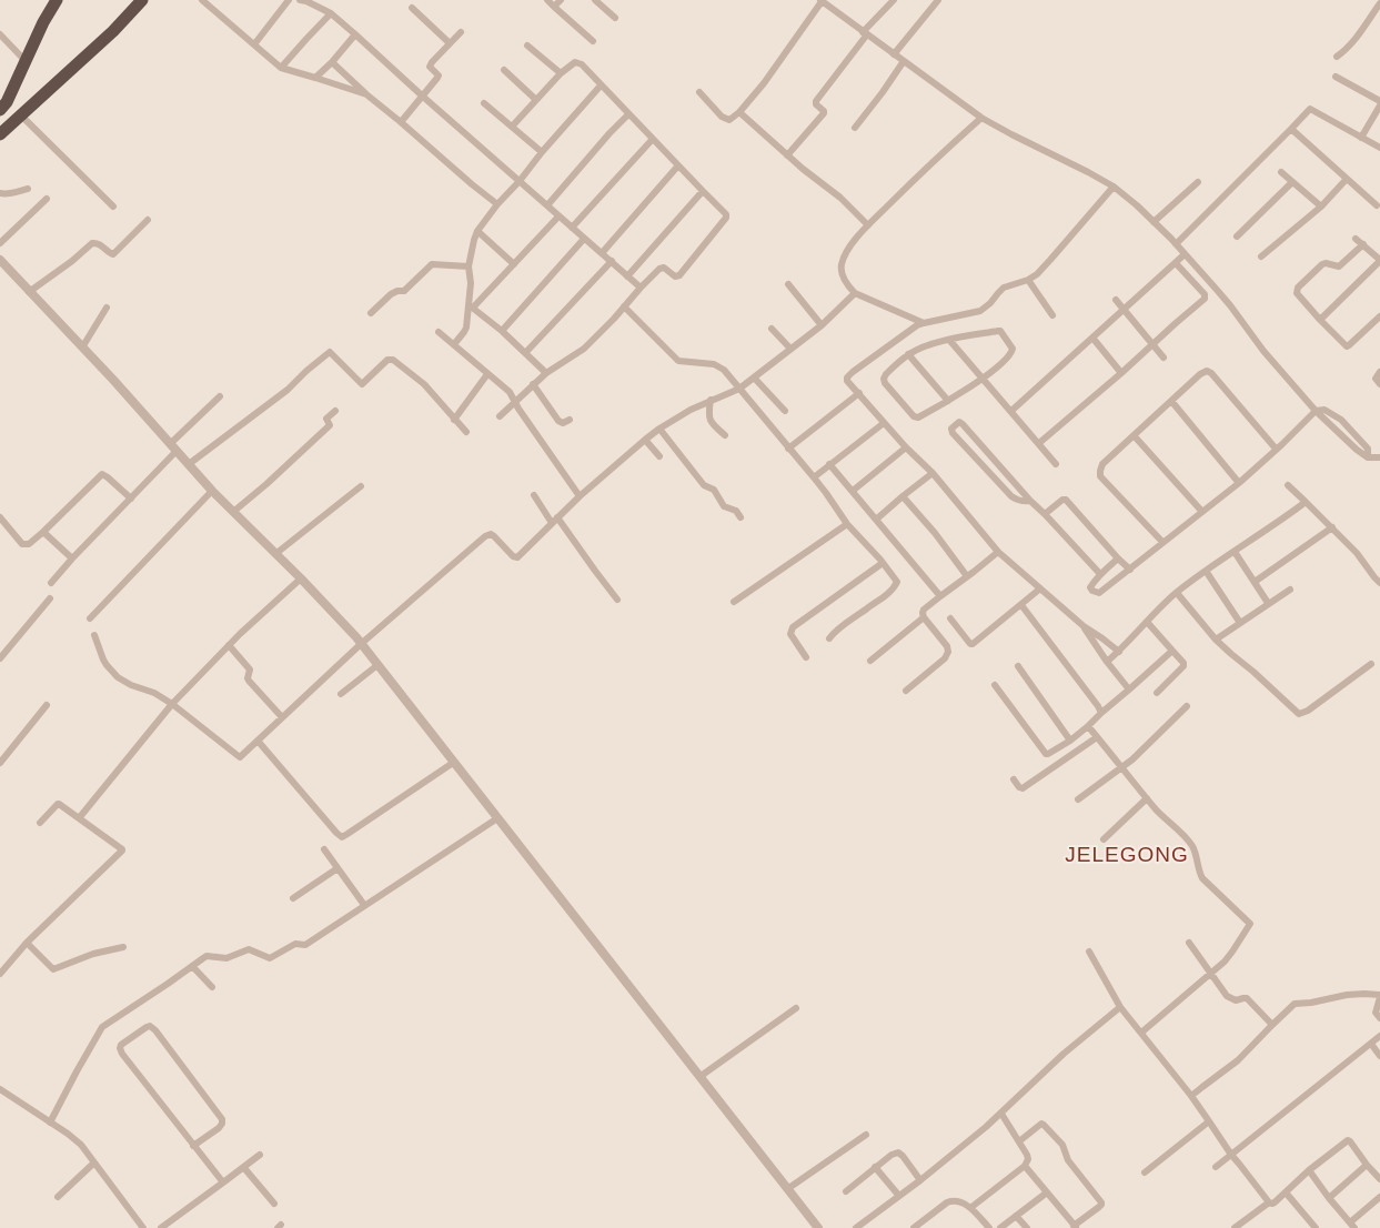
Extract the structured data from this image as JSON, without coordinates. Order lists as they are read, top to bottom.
{
  "districts": ["JELEGONG"]
}
